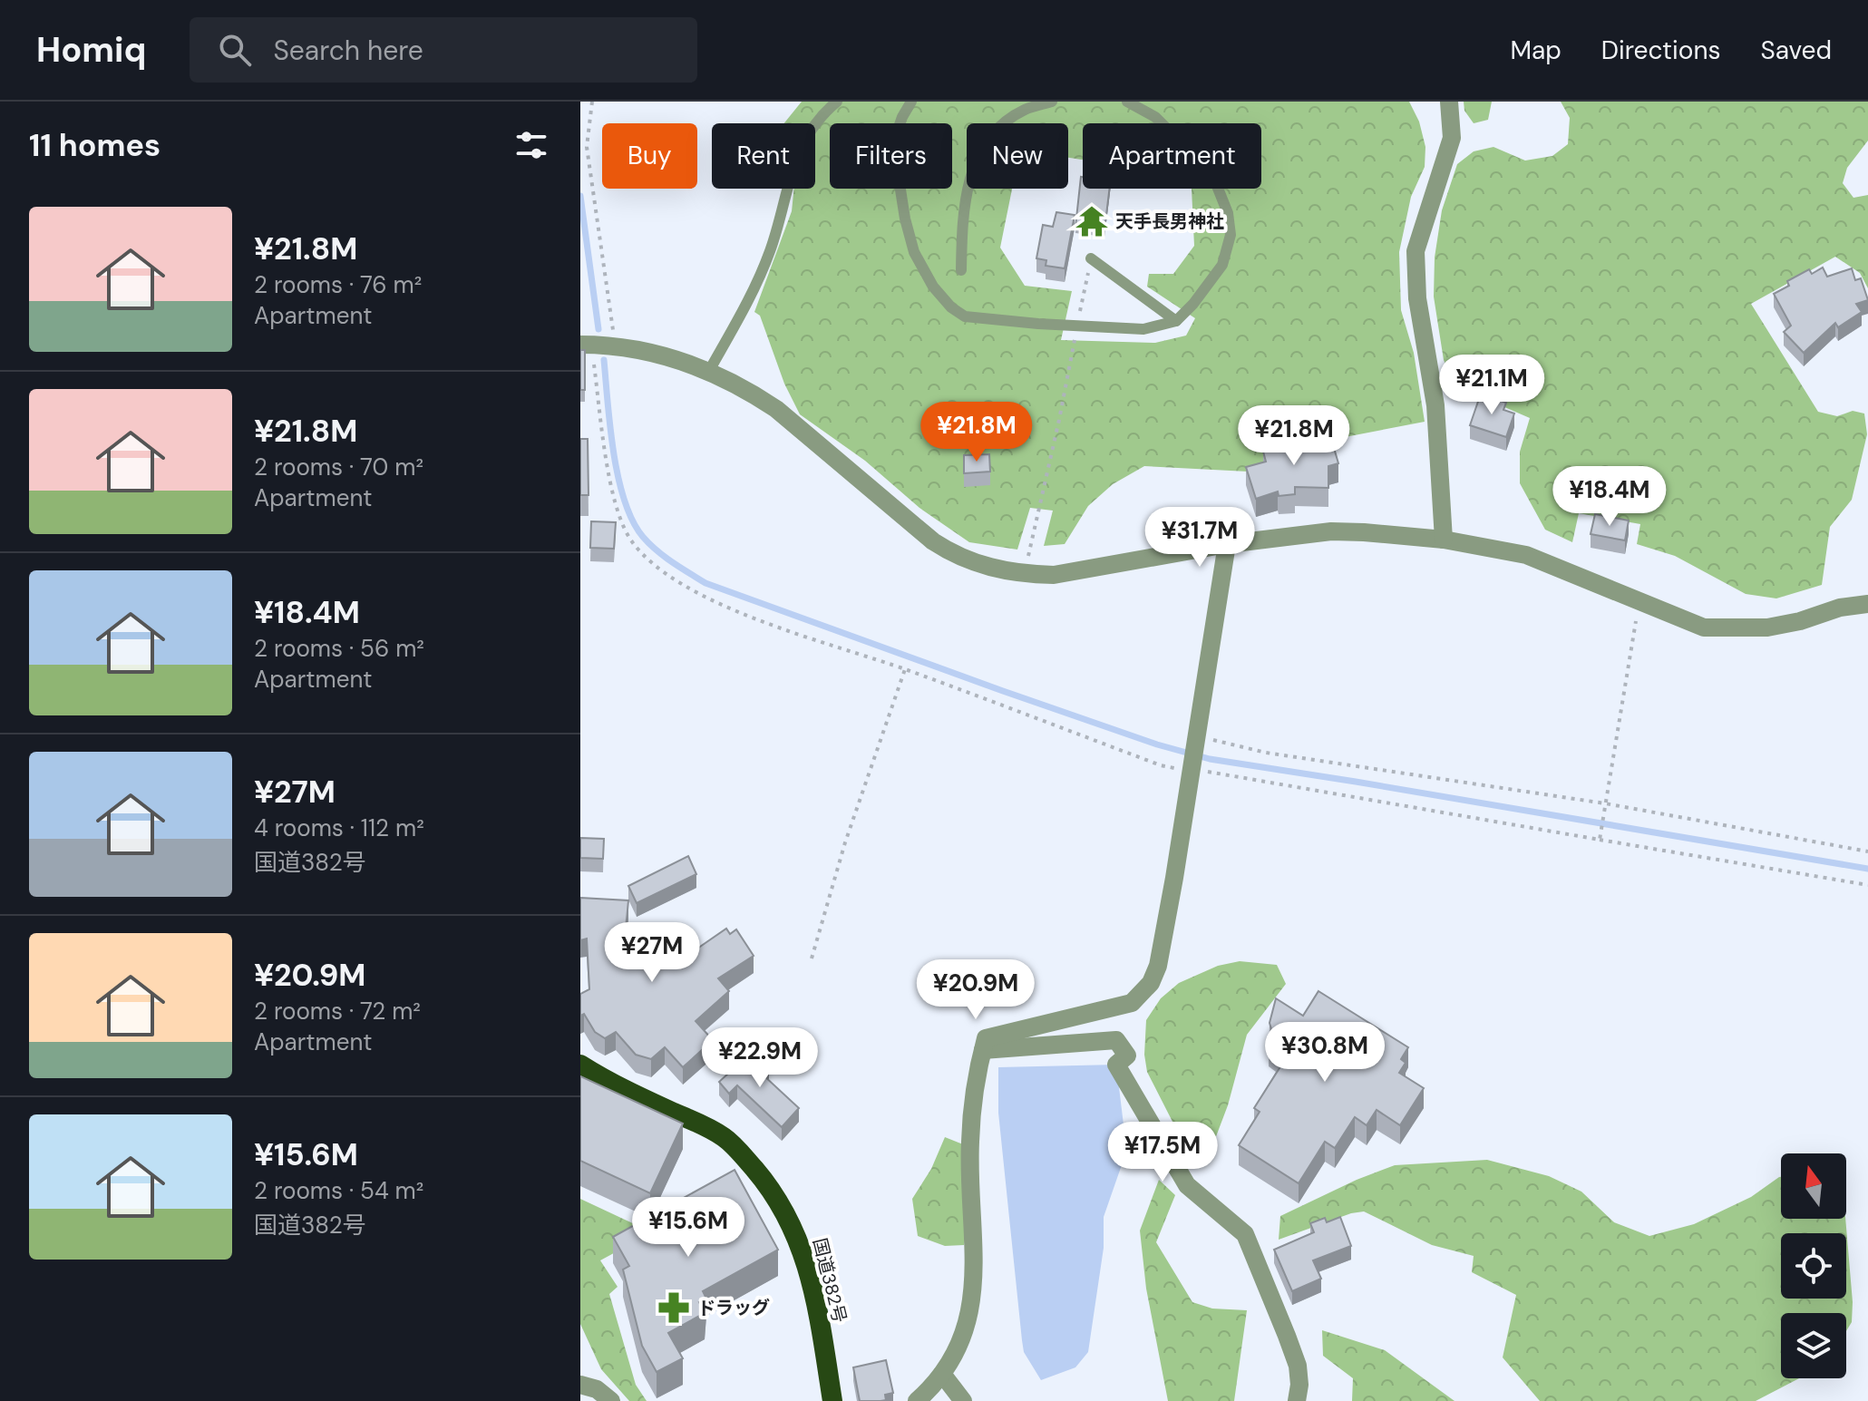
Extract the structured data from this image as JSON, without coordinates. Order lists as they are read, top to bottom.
{
  "streets": {
    "highway": ["国道382号"]
  },
  "places": {
    "temple": ["天手長男神社"],
    "pharmacy": ["ドラッグ"]
  },
  "north": "top",
  "page": {
    "header": "Homiq",
    "search": "Search here",
    "nav": ["Map", "Directions", "Saved"],
    "heading": "11 homes",
    "chip": [
      "Buy",
      "Rent",
      "Filters",
      "New",
      "Apartment"
    ],
    "list": [
      {
        "name": "¥21.8M",
        "note": "2 rooms · 76 m² · Apartment"
      },
      {
        "name": "¥21.8M",
        "note": "2 rooms · 70 m² · Apartment"
      },
      {
        "name": "¥18.4M",
        "note": "2 rooms · 56 m² · Apartment"
      },
      {
        "name": "¥27M",
        "note": "4 rooms · 112 m² · 国道382号"
      },
      {
        "name": "¥20.9M",
        "note": "2 rooms · 72 m² · Apartment"
      },
      {
        "name": "¥15.6M",
        "note": "2 rooms · 54 m² · 国道382号"
      }
    ],
    "price": [
      "¥21.1M",
      "¥21.8M",
      "¥21.8M",
      "¥18.4M",
      "¥31.7M",
      "¥27M",
      "¥20.9M",
      "¥30.8M",
      "¥22.9M",
      "¥17.5M",
      "¥15.6M"
    ]
  }
}
